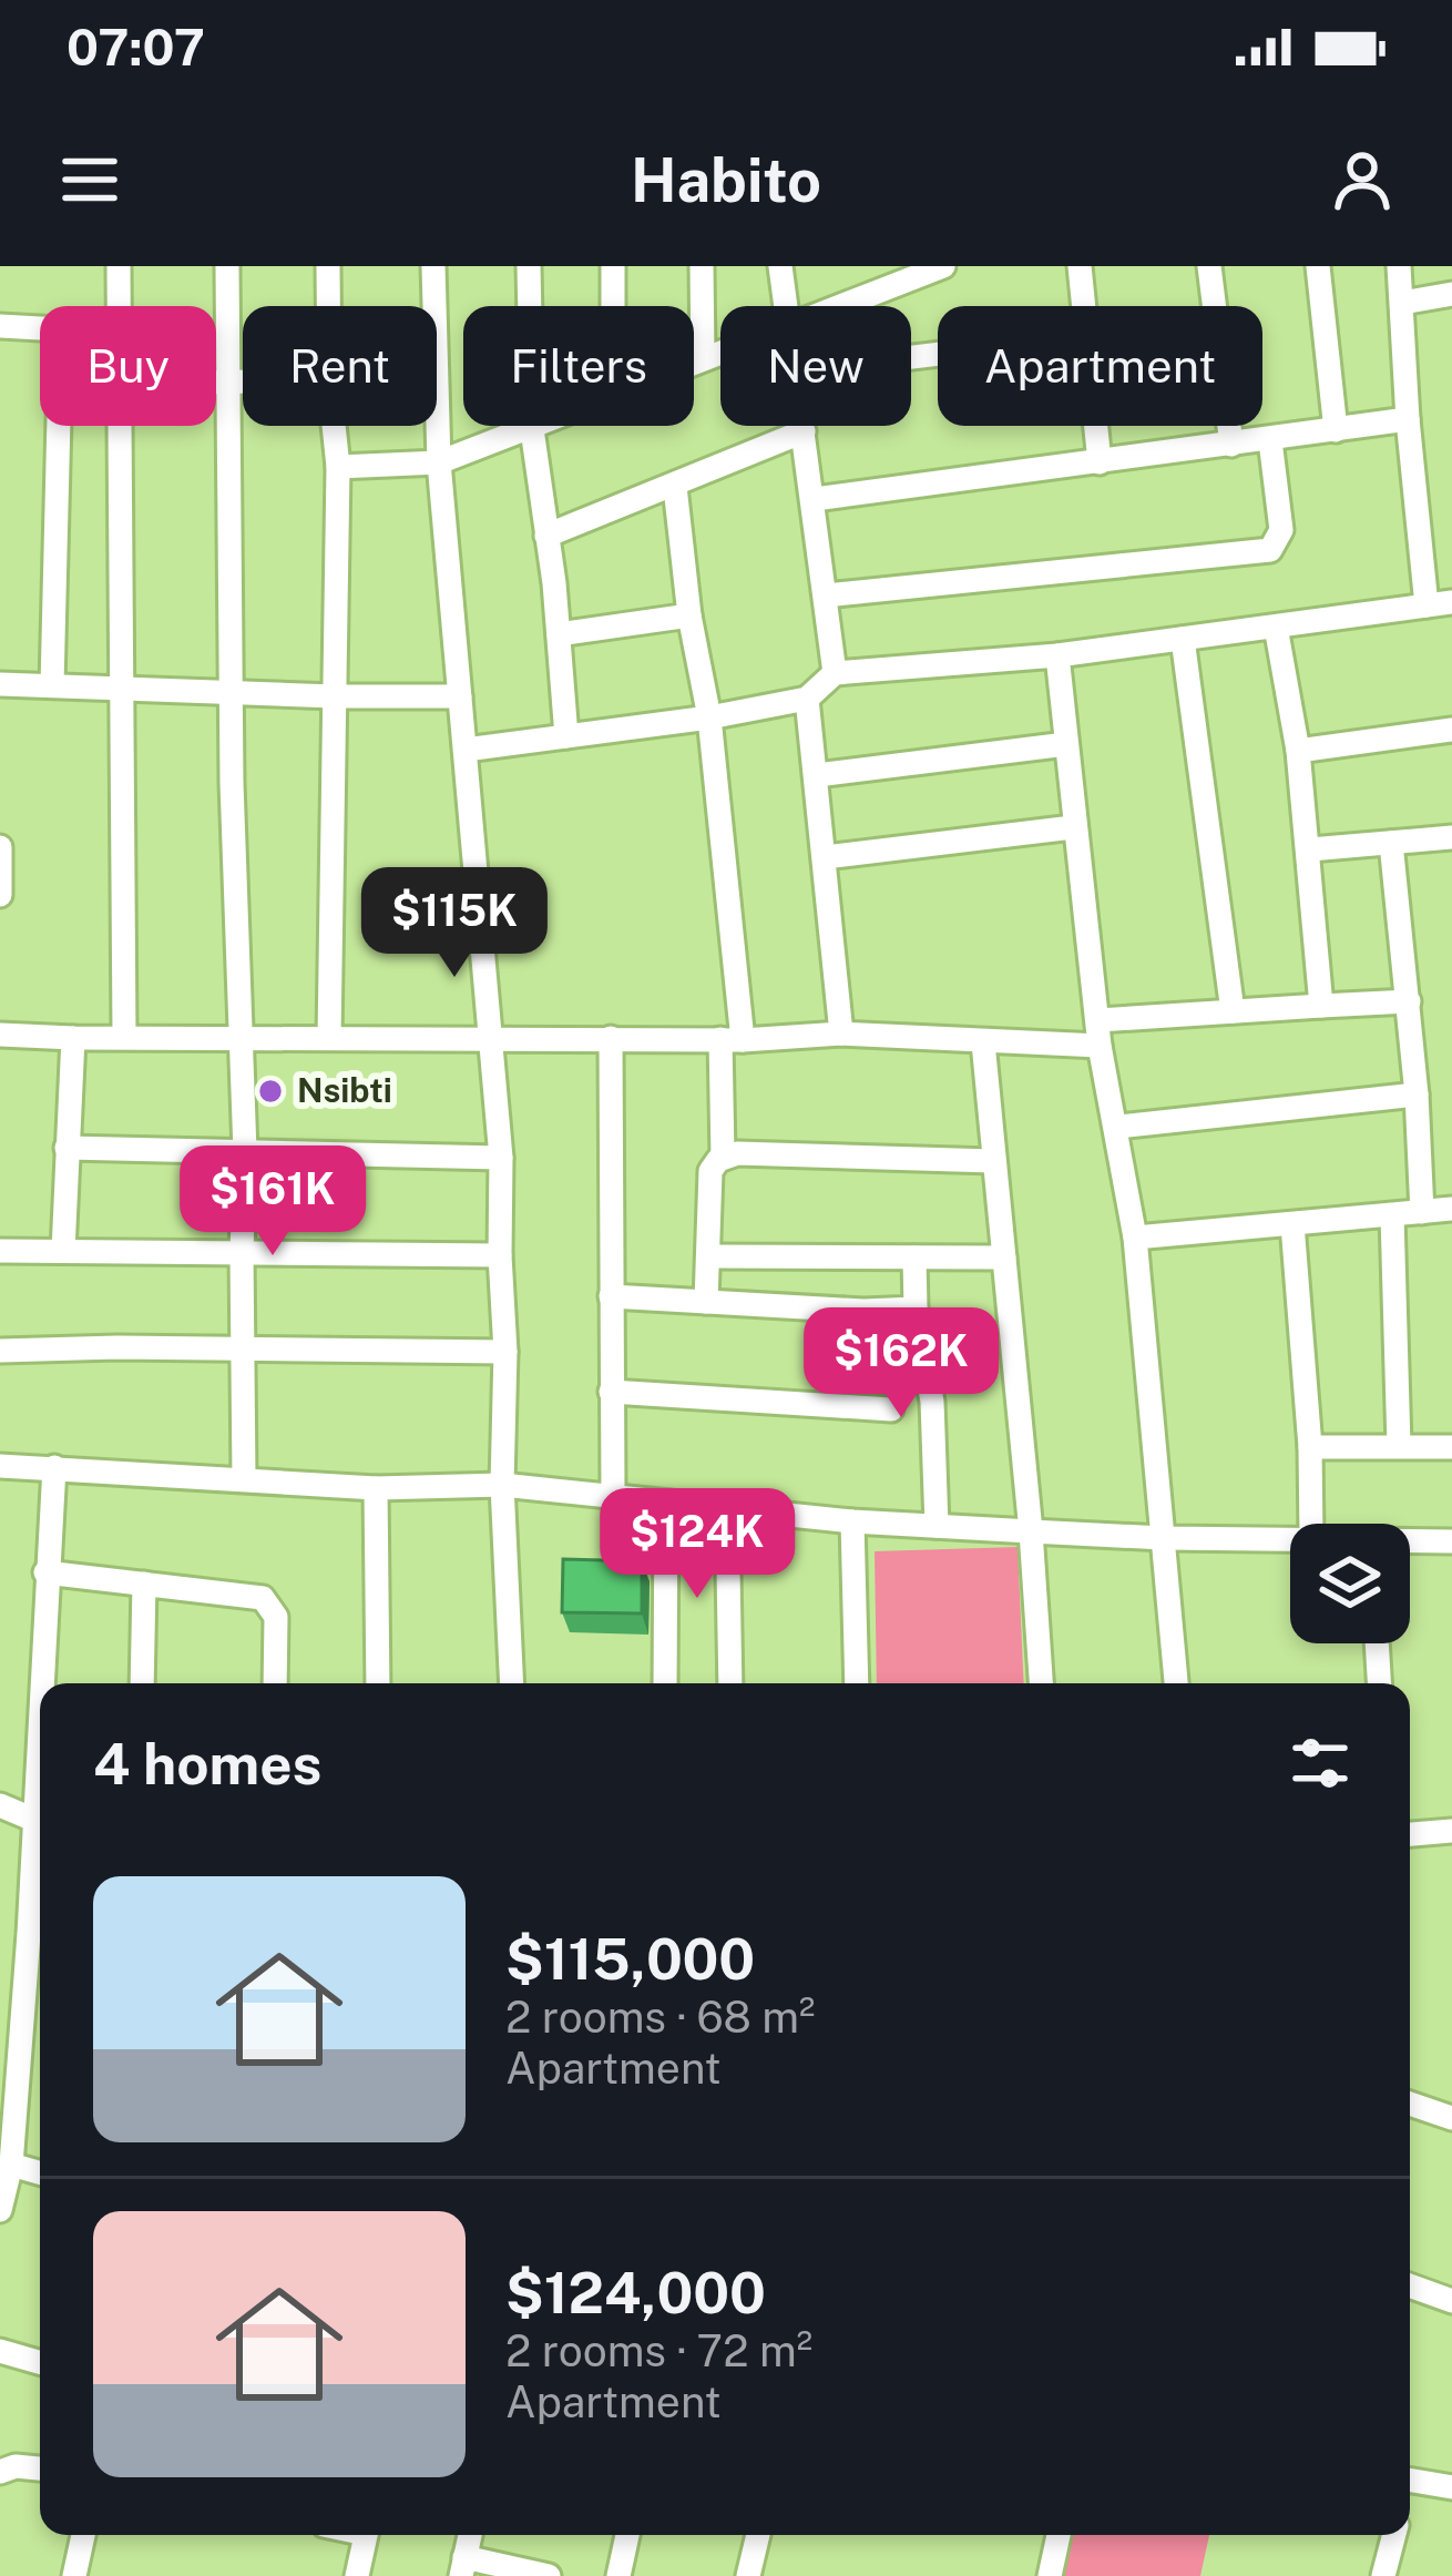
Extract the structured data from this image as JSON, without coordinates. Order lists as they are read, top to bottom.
{
  "places": ["Nsibti"],
  "page": {
    "status": "07:07",
    "header": "Habito",
    "chip": [
      "Buy",
      "Rent",
      "Filters",
      "New",
      "Apartment"
    ],
    "price": [
      "$115K",
      "$161K",
      "$162K",
      "$124K"
    ],
    "heading": "4 homes",
    "list": [
      {
        "name": "$115,000",
        "note": "2 rooms · 68 m² · Apartment"
      },
      {
        "name": "$124,000",
        "note": "2 rooms · 72 m² · Apartment"
      }
    ]
  }
}
